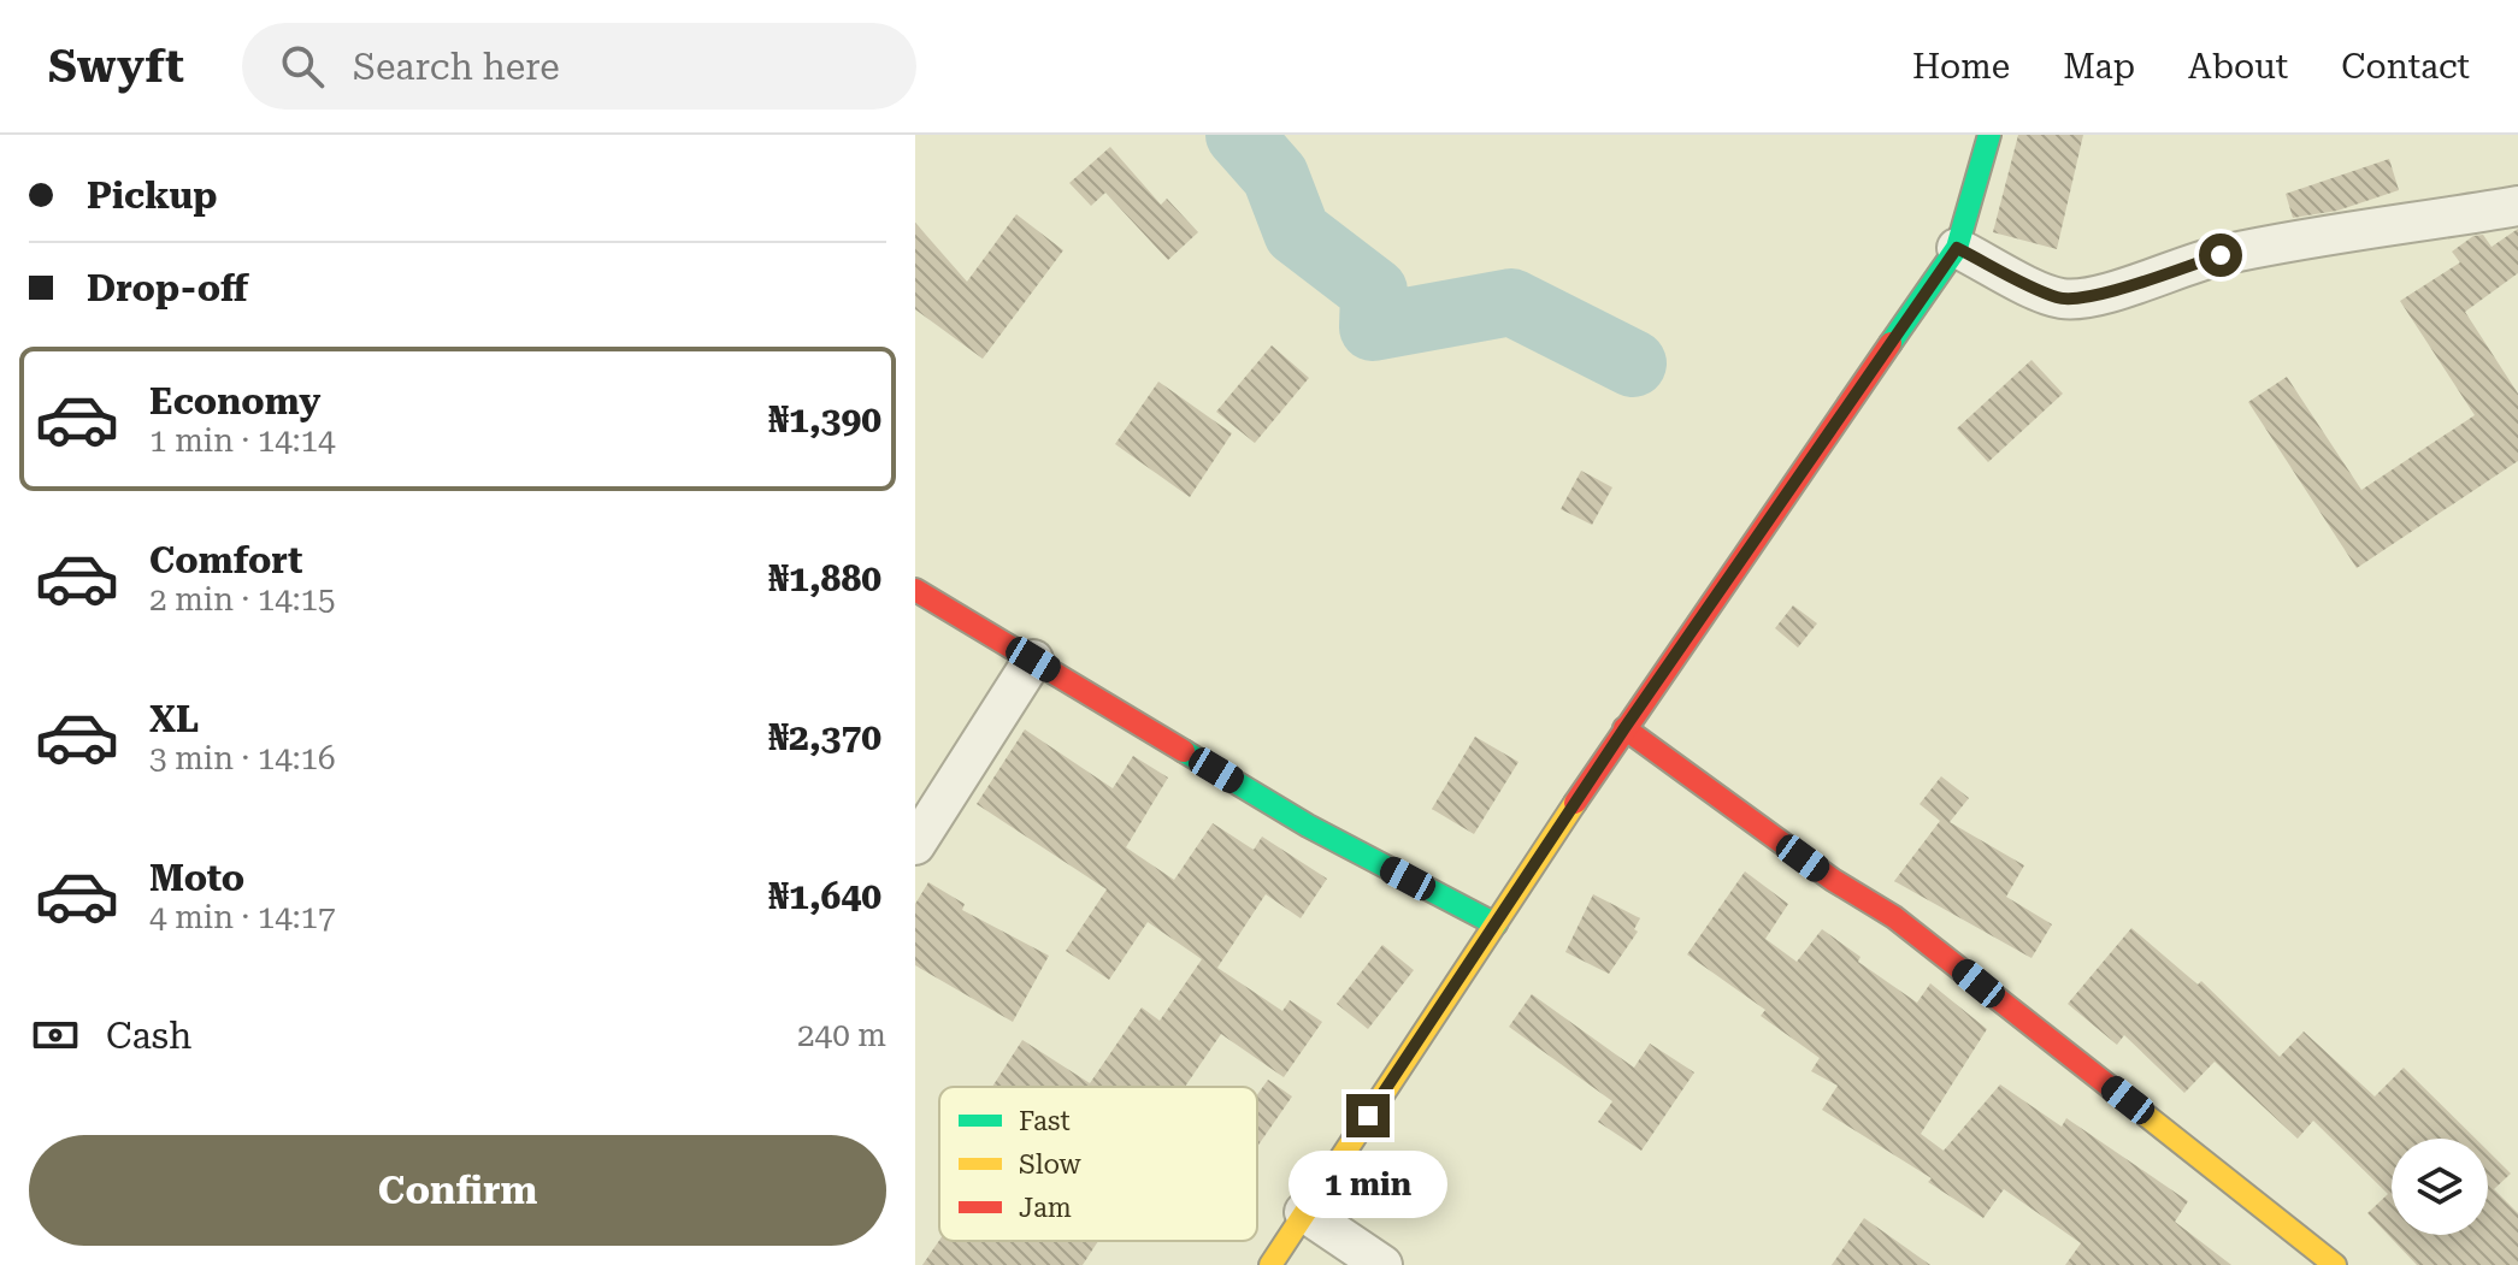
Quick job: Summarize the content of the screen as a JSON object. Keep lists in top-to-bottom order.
{
  "legend": ["Fast", "Slow", "Jam"],
  "page": {
    "header": "Swyft",
    "search": "Search here",
    "nav": [
      "Home",
      "Map",
      "About",
      "Contact"
    ],
    "banner": ["Pickup", "Drop-off"],
    "list": [
      {
        "name": "Economy",
        "note": "1 min · 14:14",
        "value": "₦1,390"
      },
      {
        "name": "Comfort",
        "note": "2 min · 14:15",
        "value": "₦1,880"
      },
      {
        "name": "XL",
        "note": "3 min · 14:16",
        "value": "₦2,370"
      },
      {
        "name": "Moto",
        "note": "4 min · 14:17",
        "value": "₦1,640"
      }
    ],
    "pay": ["Cash", "240 m"],
    "buttons": "Confirm",
    "bubble": "1 min"
  }
}
